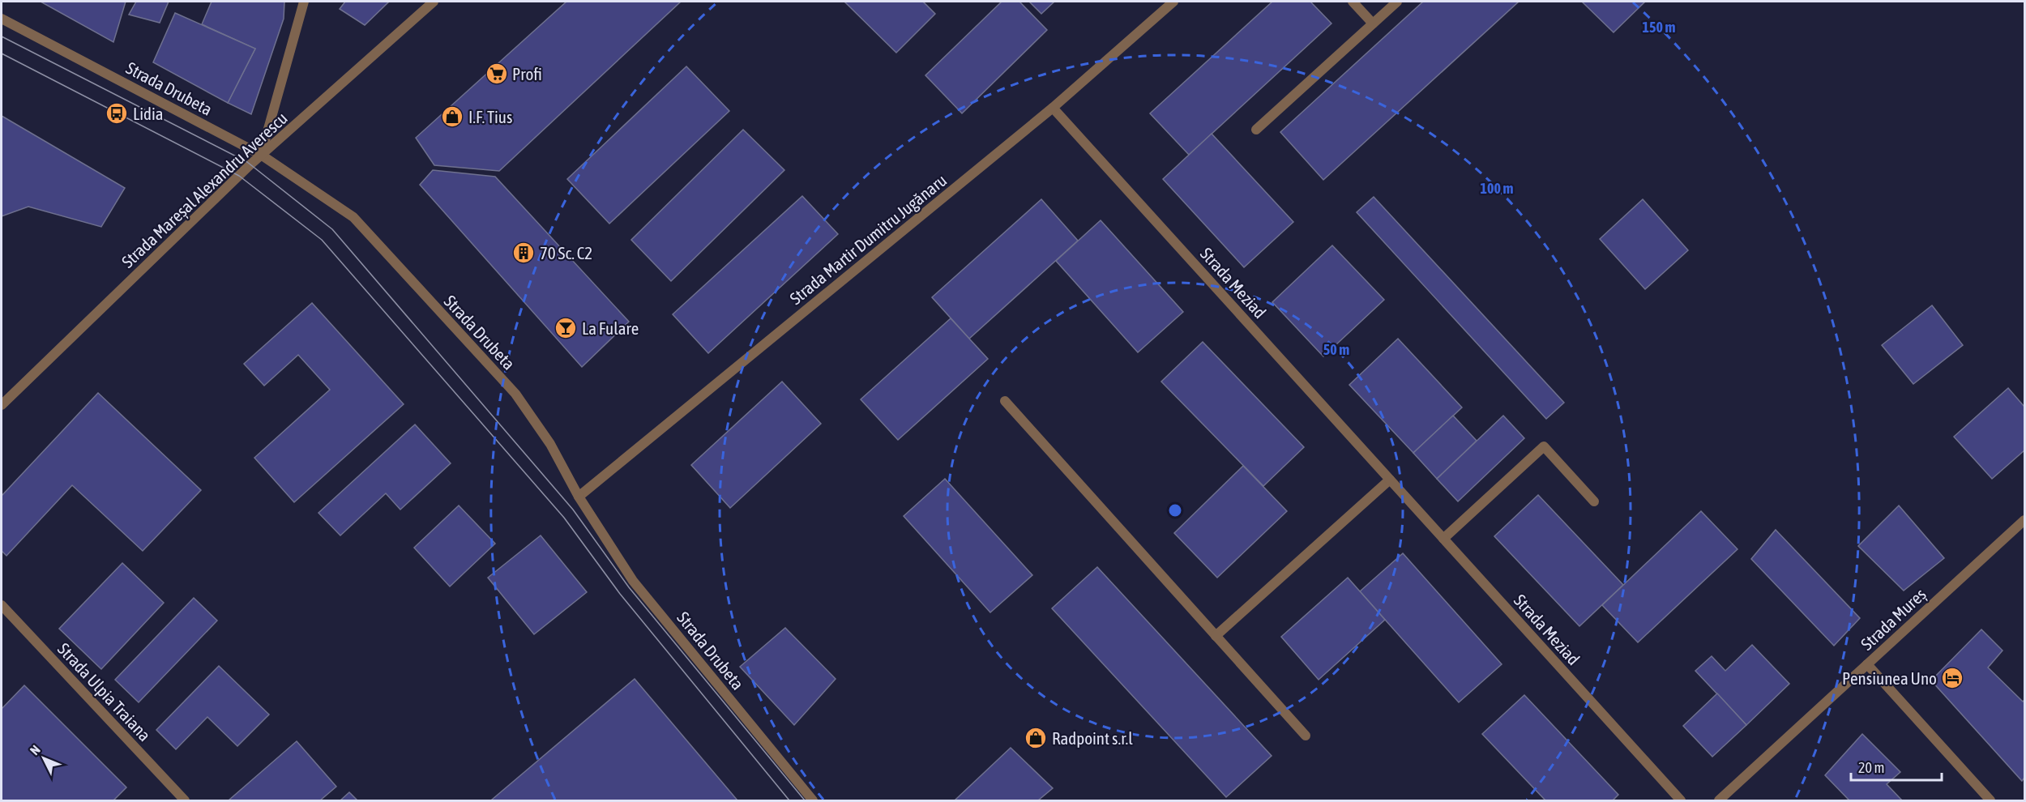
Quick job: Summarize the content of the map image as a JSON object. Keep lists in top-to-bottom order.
{
  "streets": {
    "street": [
      "Strada Drubeta",
      "Strada Mareșal Alexandru Averescu",
      "Strada Martir Dumitru Jugănaru",
      "Strada Meziad",
      "Strada Mureș",
      "Strada Ulpia Traiana"
    ]
  },
  "crossings": [
    ["Strada Drubeta", "Strada Mareșal Alexandru Averescu"],
    ["Strada Drubeta", "Strada Martir Dumitru Jugănaru"],
    ["Strada Martir Dumitru Jugănaru", "Strada Meziad"]
  ],
  "places": {
    "supermarket": ["Profi"],
    "bus stop": ["Lidia"],
    "shop": ["I.F. Tius", "Radpoint s.r.l"],
    "building": ["70 Sc. C2"],
    "bar": ["La Fulare"],
    "hotel": ["Pensiunea Uno"]
  },
  "scale_bar": "20 m",
  "north": "top left",
  "rings": ["150 m", "100 m", "50 m"]
}
